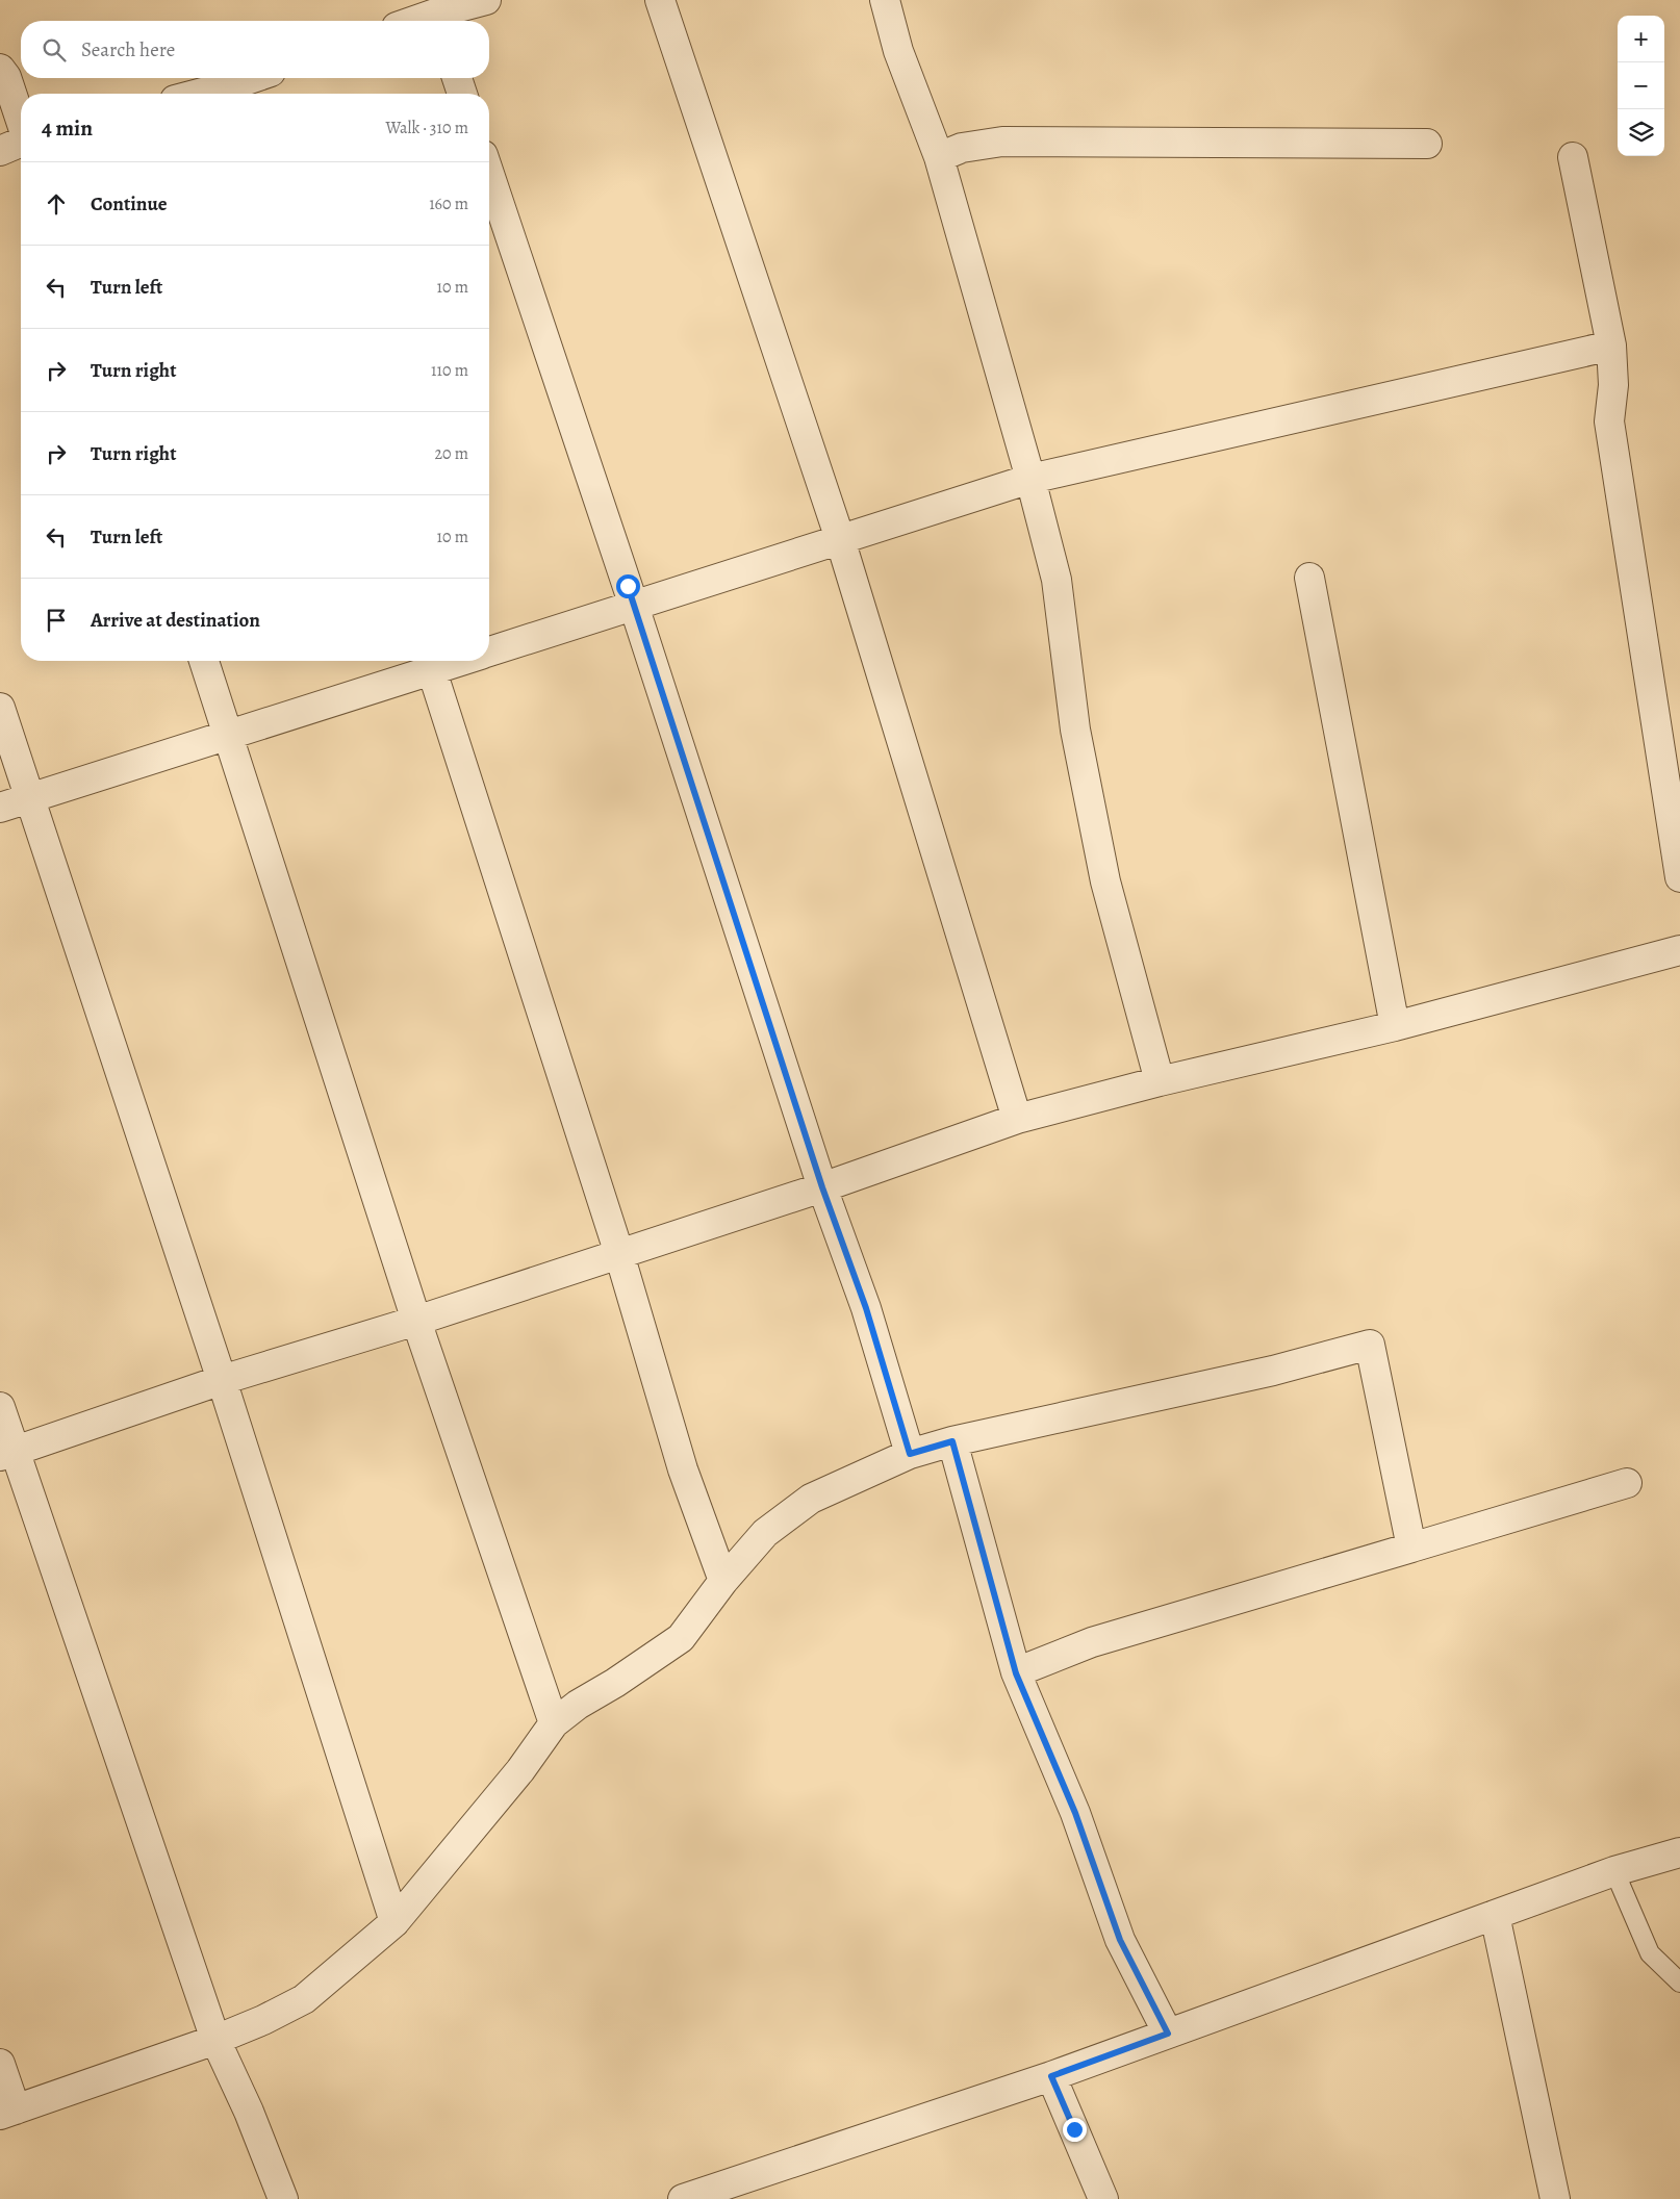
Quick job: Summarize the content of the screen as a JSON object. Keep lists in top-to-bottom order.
{
  "page": {
    "map_buttons": ["+", "−"],
    "search": "Search here",
    "heading": ["4 min", "Walk · 310 m"],
    "list": [
      ["Continue", "160 m"],
      ["Turn left", "10 m"],
      ["Turn right", "110 m"],
      ["Turn right", "20 m"],
      ["Turn left", "10 m"],
      "Arrive at destination"
    ]
  }
}
